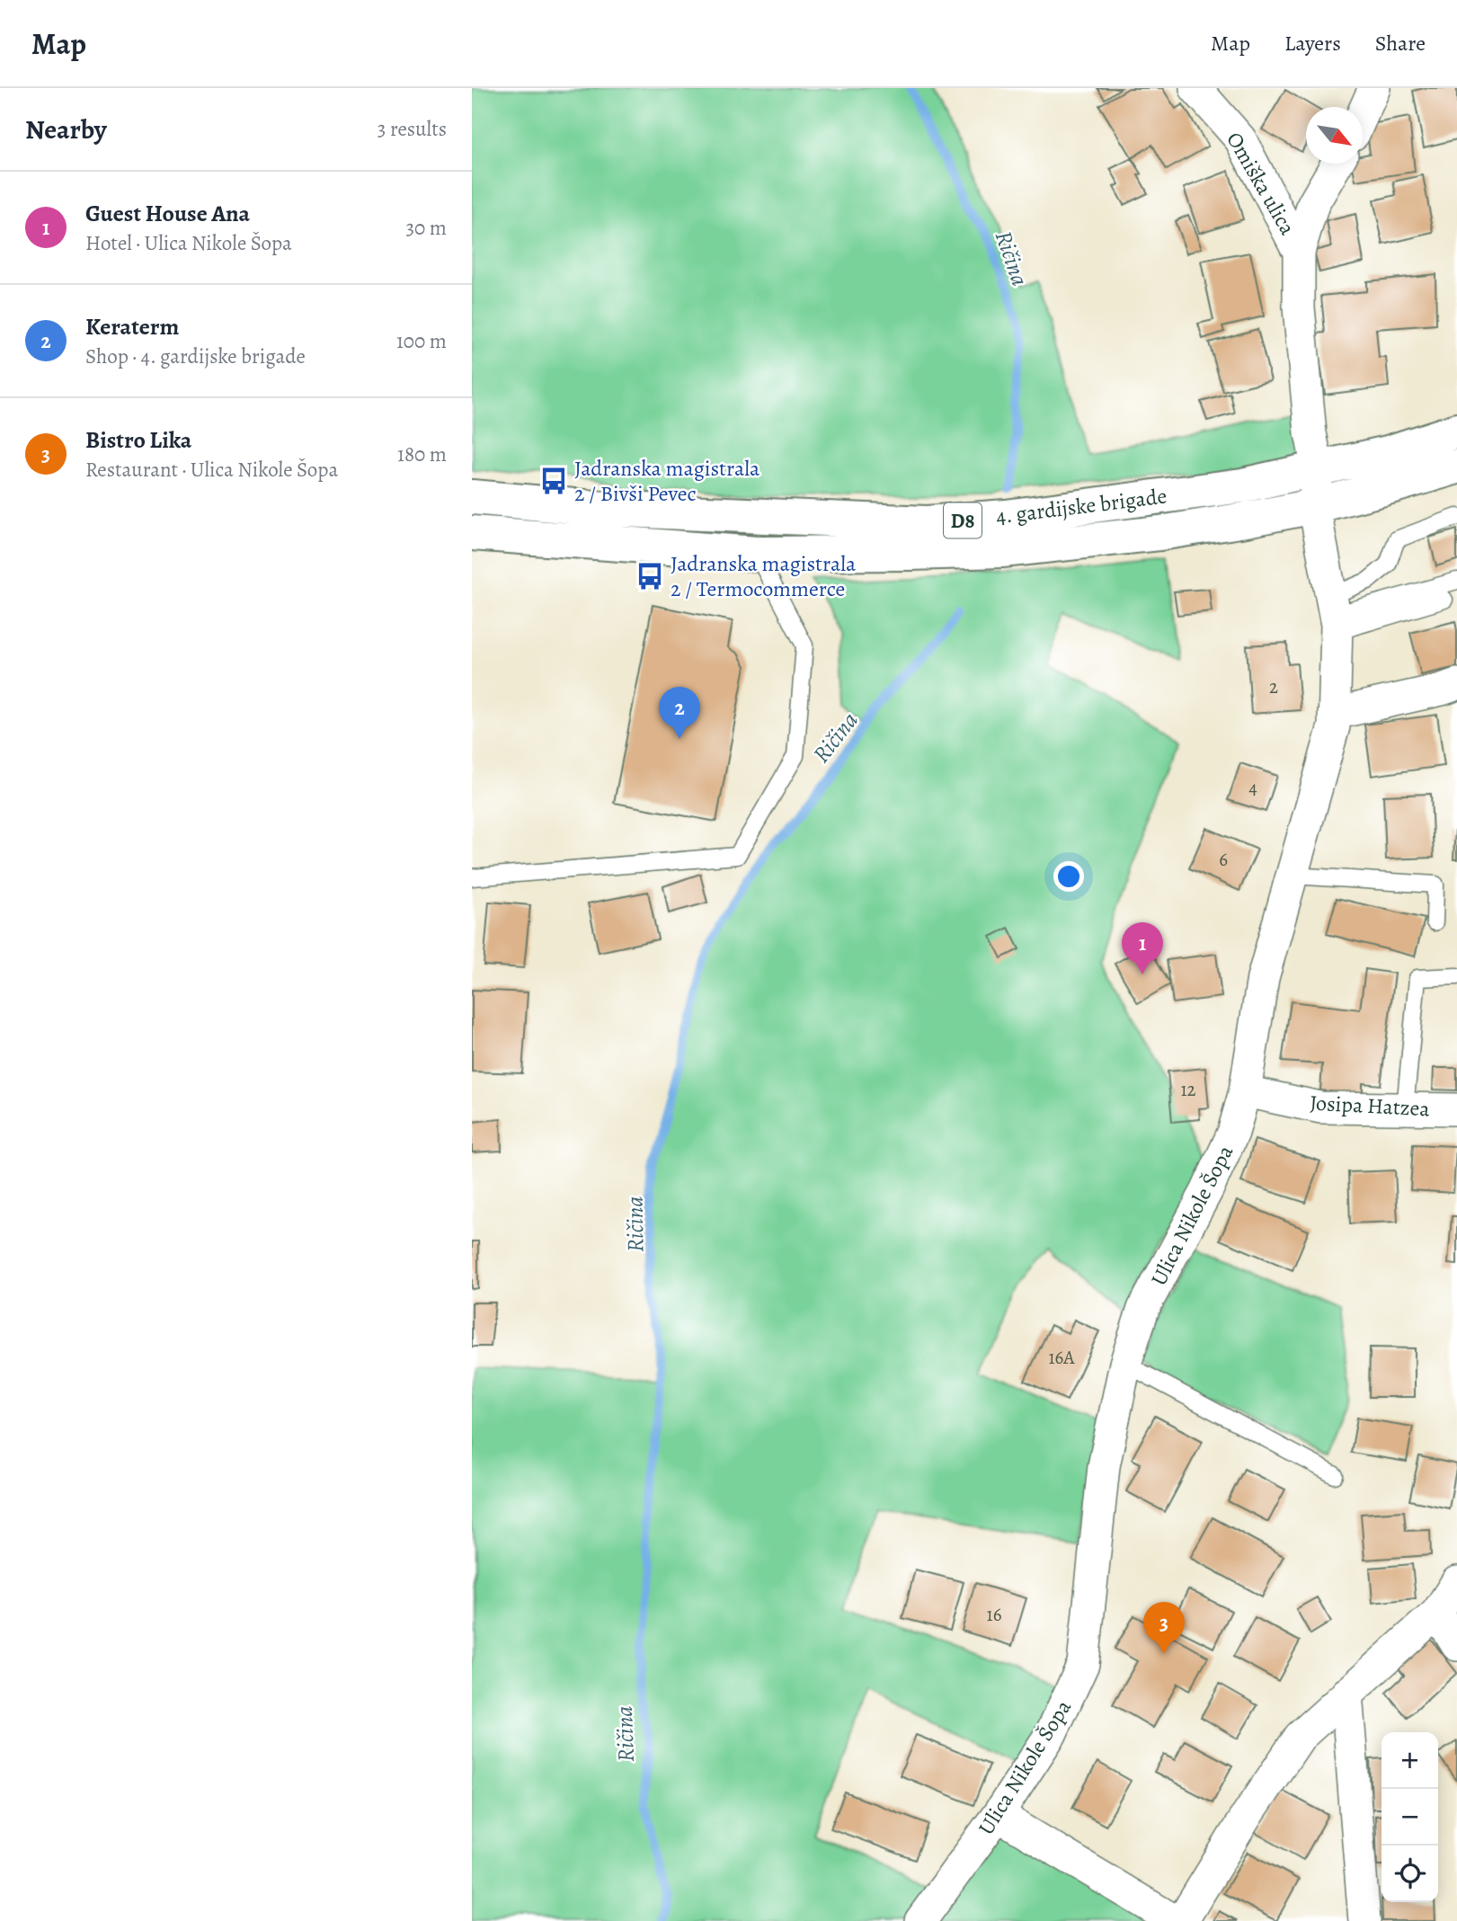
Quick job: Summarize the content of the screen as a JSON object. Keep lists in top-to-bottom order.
{
  "streets": {
    "main road": ["4. gardijske brigade", "D8"],
    "street": ["Omiška ulica", "Josipa Hatzea", "Ulica Nikole Šopa"]
  },
  "crossings": [
    ["Omiška ulica", "Ulica Nikole Šopa"],
    ["4. gardijske brigade", "Ulica Nikole Šopa"],
    ["Josipa Hatzea", "Ulica Nikole Šopa"]
  ],
  "water": ["Ričina"],
  "places": {
    "bus stop": ["Jadranska magistrala 2 / Bivši Pevec", "Jadranska magistrala 2 / Termocommerce"]
  },
  "house_numbers": [
    "2",
    "4",
    "6",
    "12",
    "16A",
    "16"
  ],
  "north": "bottom right",
  "page": {
    "header": "Map",
    "nav": ["Map", "Layers", "Share"],
    "heading": ["Nearby", "3 results"],
    "list": [
      {
        "mark": "1",
        "name": "Guest House Ana",
        "note": "Hotel · Ulica Nikole Šopa",
        "value": "30 m"
      },
      {
        "mark": "2",
        "name": "Keraterm",
        "note": "Shop · 4. gardijske brigade",
        "value": "100 m"
      },
      {
        "mark": "3",
        "name": "Bistro Lika",
        "note": "Restaurant · Ulica Nikole Šopa",
        "value": "180 m"
      }
    ],
    "pins": ["2", "1", "3"],
    "map_buttons": ["+", "−"]
  }
}
